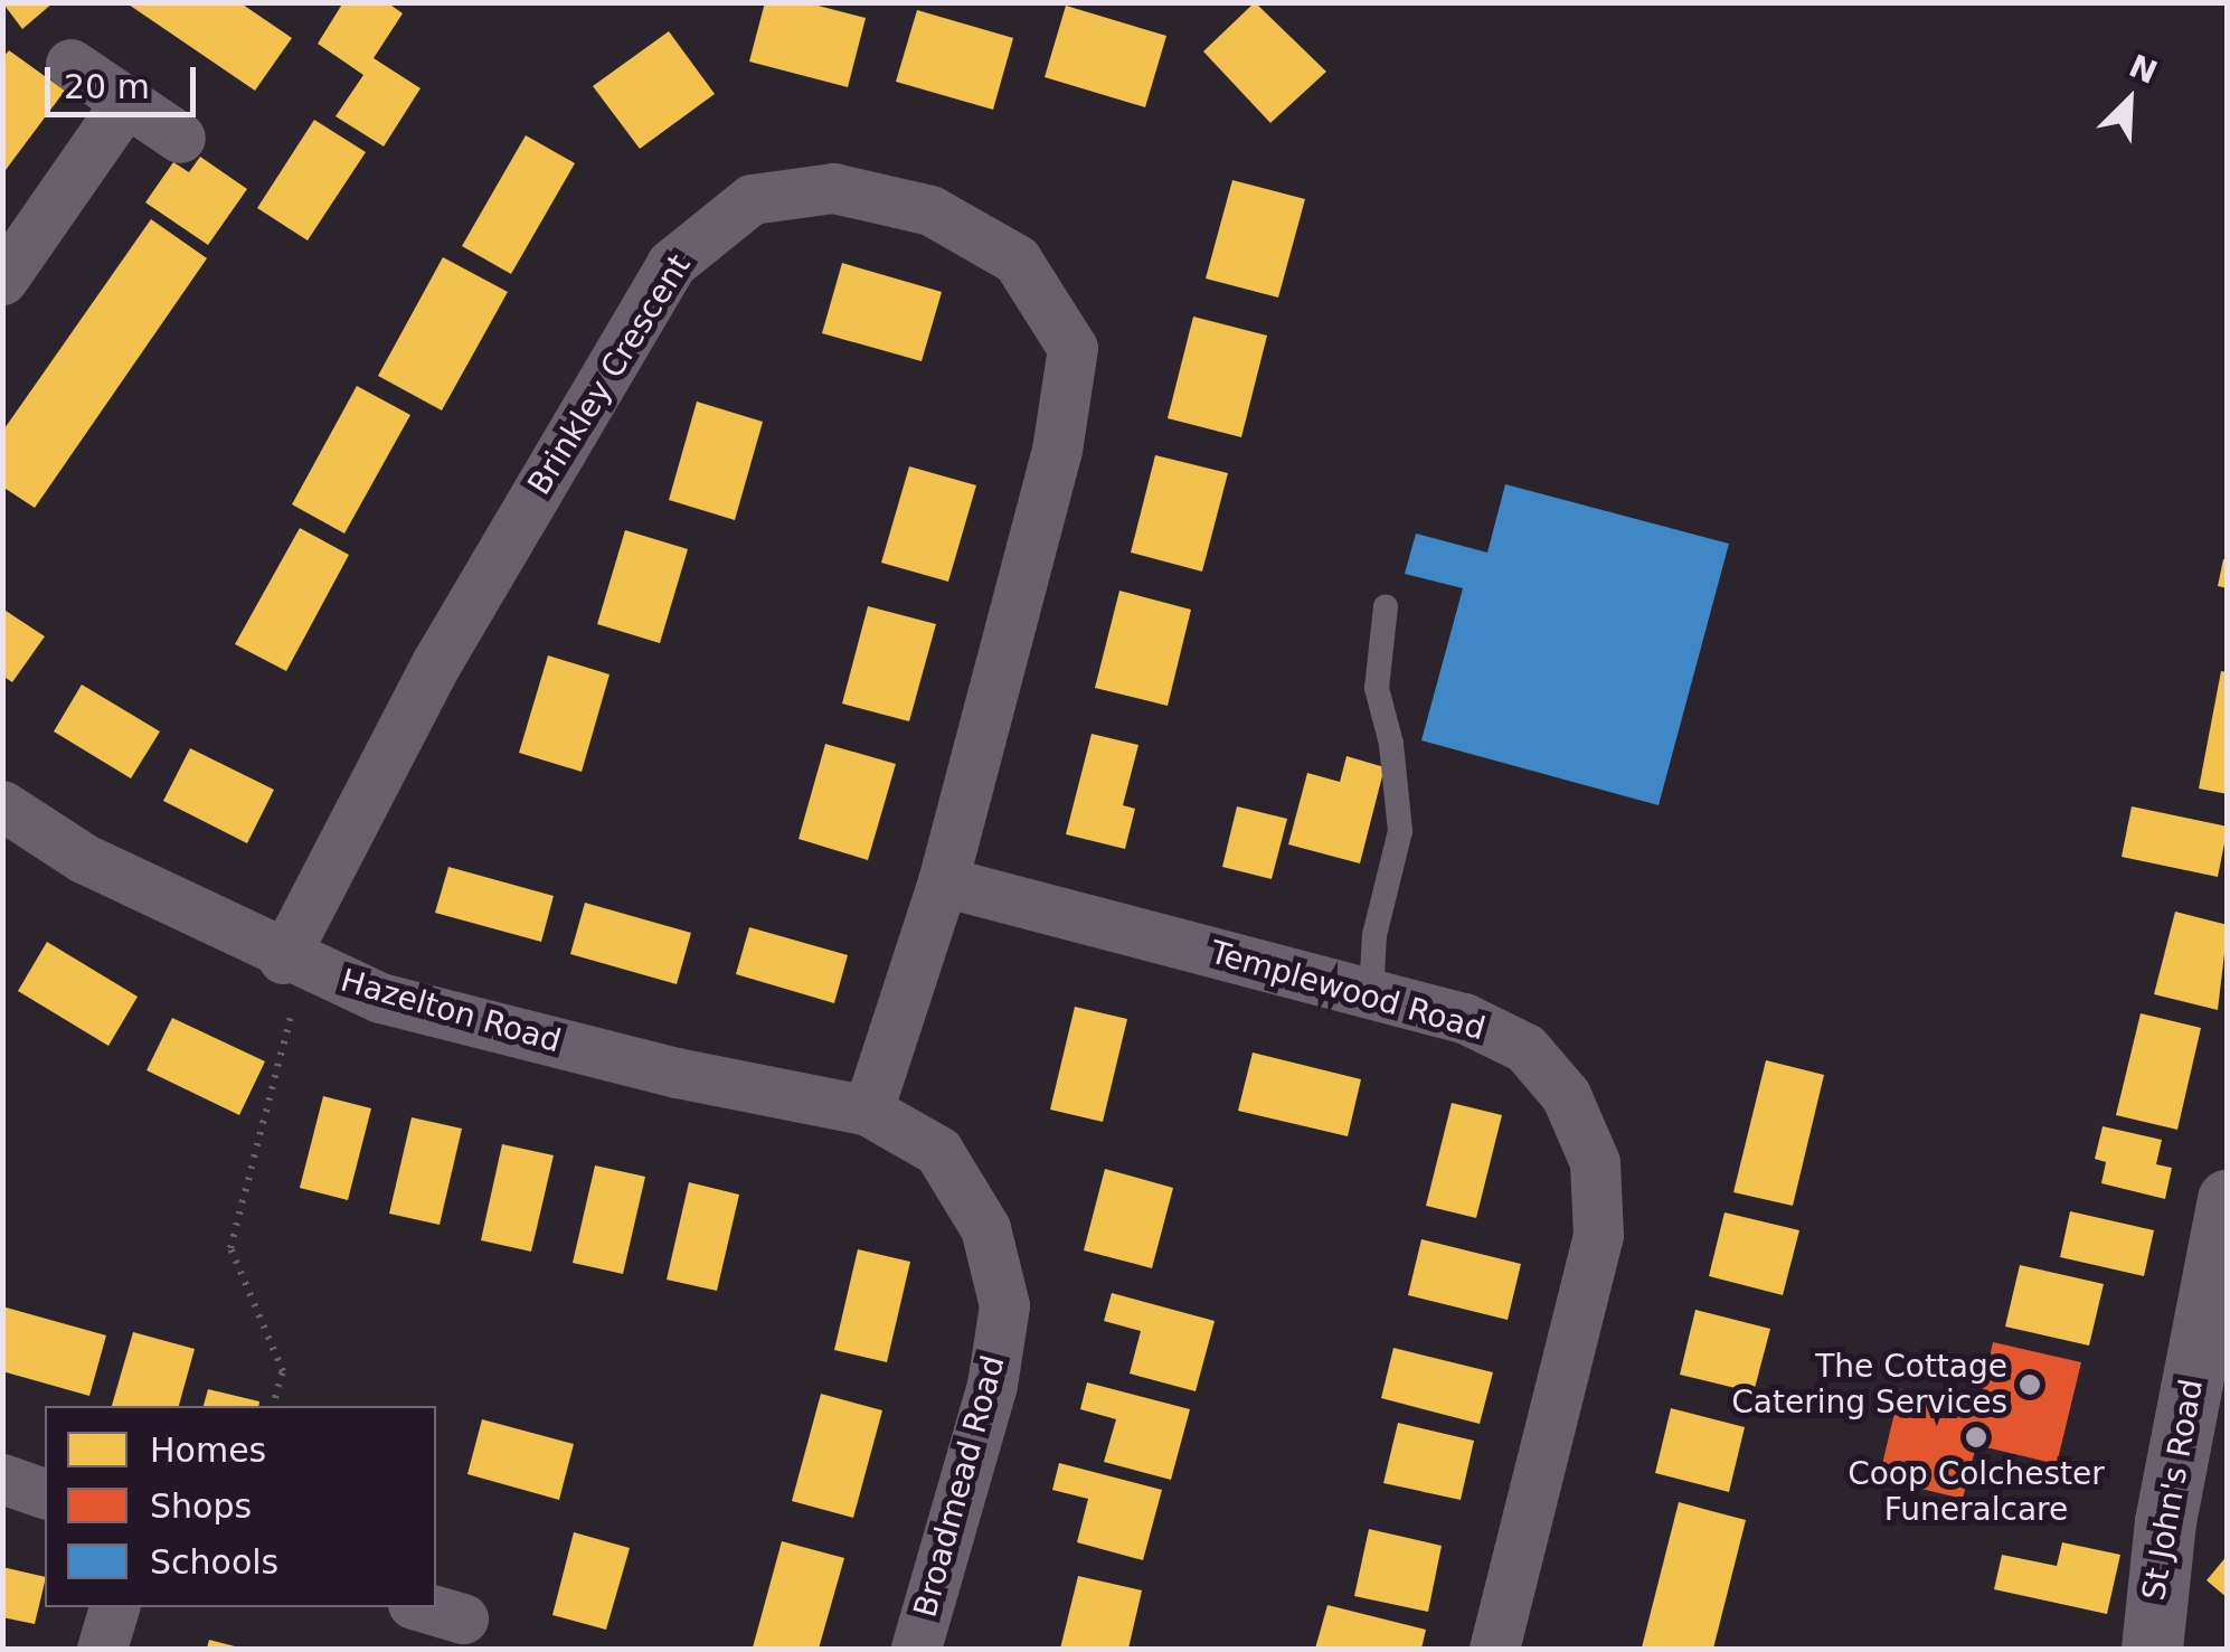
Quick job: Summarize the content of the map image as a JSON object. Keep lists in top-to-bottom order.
{
  "streets": {
    "street": [
      "Brinkley Crescent",
      "Templewood Road",
      "Hazelton Road",
      "Broadmead Road",
      "St John's Road"
    ]
  },
  "crossings": [
    ["Brinkley Crescent", "Templewood Road"],
    ["Brinkley Crescent", "Hazelton Road"],
    ["Brinkley Crescent", "Broadmead Road"],
    ["Hazelton Road", "Broadmead Road"]
  ],
  "places": ["The Cottage Catering Services", "Coop Colchester Funeralcare"],
  "legend": ["Homes", "Shops", "Schools"],
  "scale_bar": "20 m",
  "north": "top right"
}
